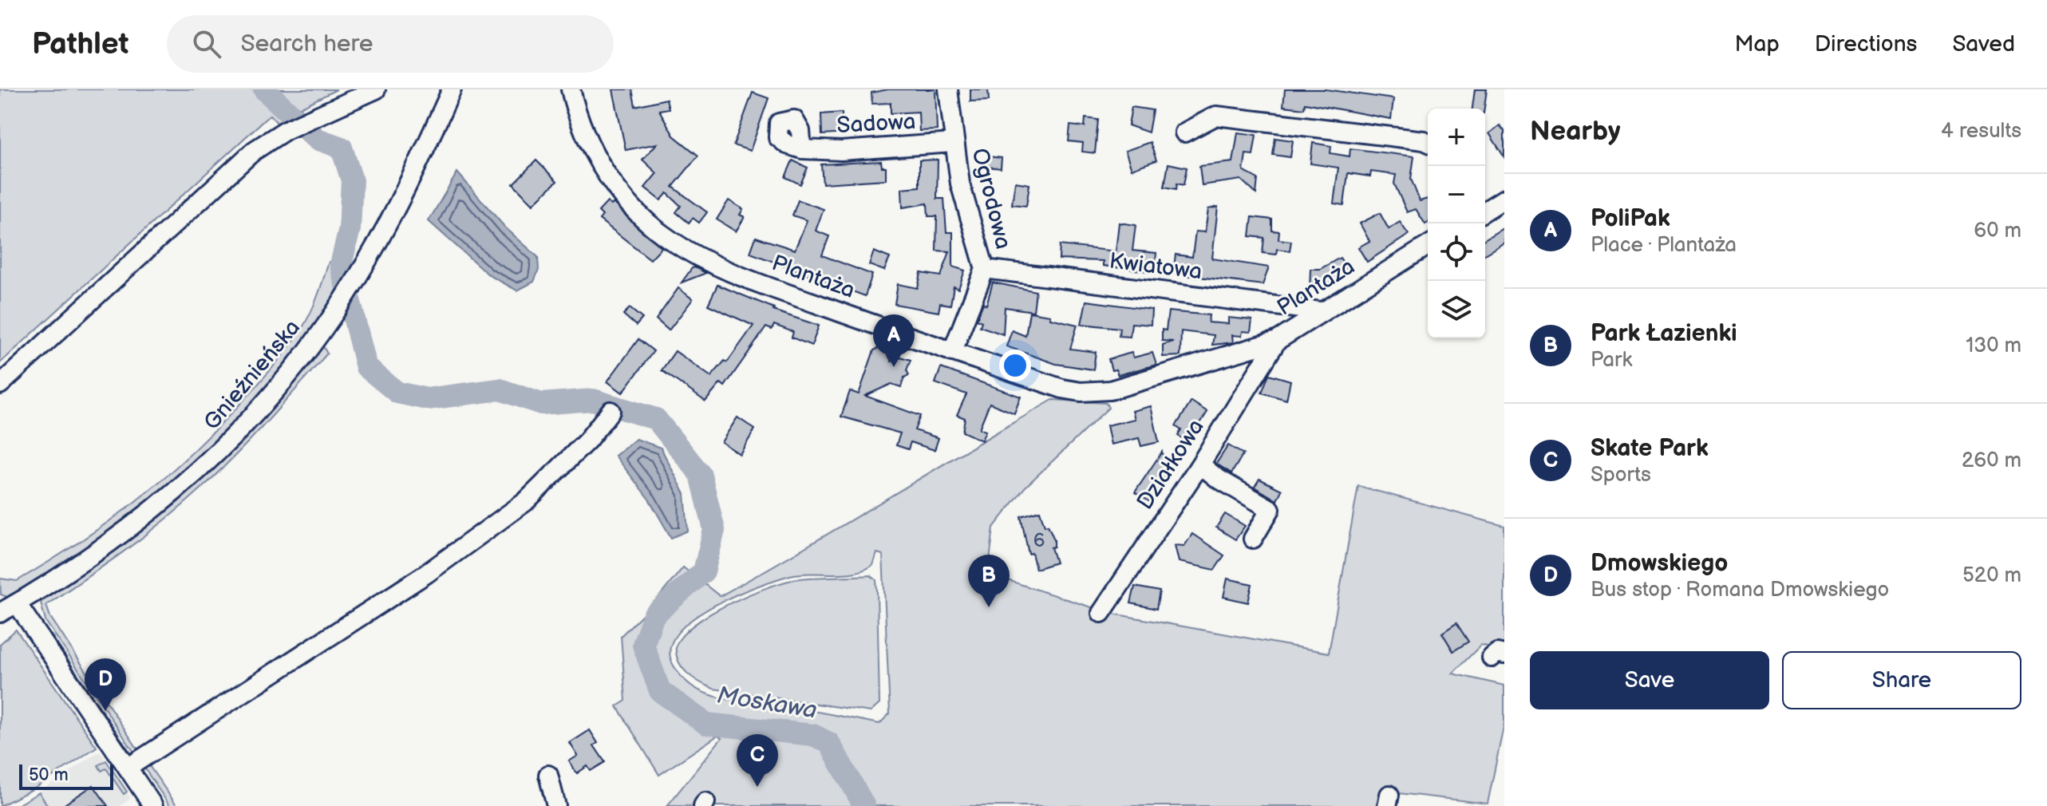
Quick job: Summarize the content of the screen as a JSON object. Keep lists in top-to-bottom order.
{
  "streets": {
    "street": [
      "Sadowa",
      "Ogrodowa",
      "Kwiatowa",
      "Plantaża",
      "Gnieźnieńska",
      "Działkowa"
    ]
  },
  "crossings": [
    ["Sadowa", "Ogrodowa"],
    ["Ogrodowa", "Kwiatowa"],
    ["Ogrodowa", "Plantaża"],
    ["Kwiatowa", "Plantaża"],
    ["Plantaża", "Działkowa"]
  ],
  "water": ["Moskawa"],
  "house_numbers": ["6"],
  "scale_bar": "50 m",
  "page": {
    "header": "Pathlet",
    "search": "Search here",
    "nav": ["Map", "Directions", "Saved"],
    "heading": ["Nearby", "4 results"],
    "map_buttons": ["+", "−"],
    "list": [
      {
        "mark": "A",
        "name": "PoliPak",
        "note": "Place · Plantaża",
        "value": "60 m"
      },
      {
        "mark": "B",
        "name": "Park Łazienki",
        "note": "Park",
        "value": "130 m"
      },
      {
        "mark": "C",
        "name": "Skate Park",
        "note": "Sports",
        "value": "260 m"
      },
      {
        "mark": "D",
        "name": "Dmowskiego",
        "note": "Bus stop · Romana Dmowskiego",
        "value": "520 m"
      }
    ],
    "pins": [
      "A",
      "B",
      "D",
      "C"
    ],
    "buttons": ["Save", "Share"],
    "scale": "50 m"
  }
}
